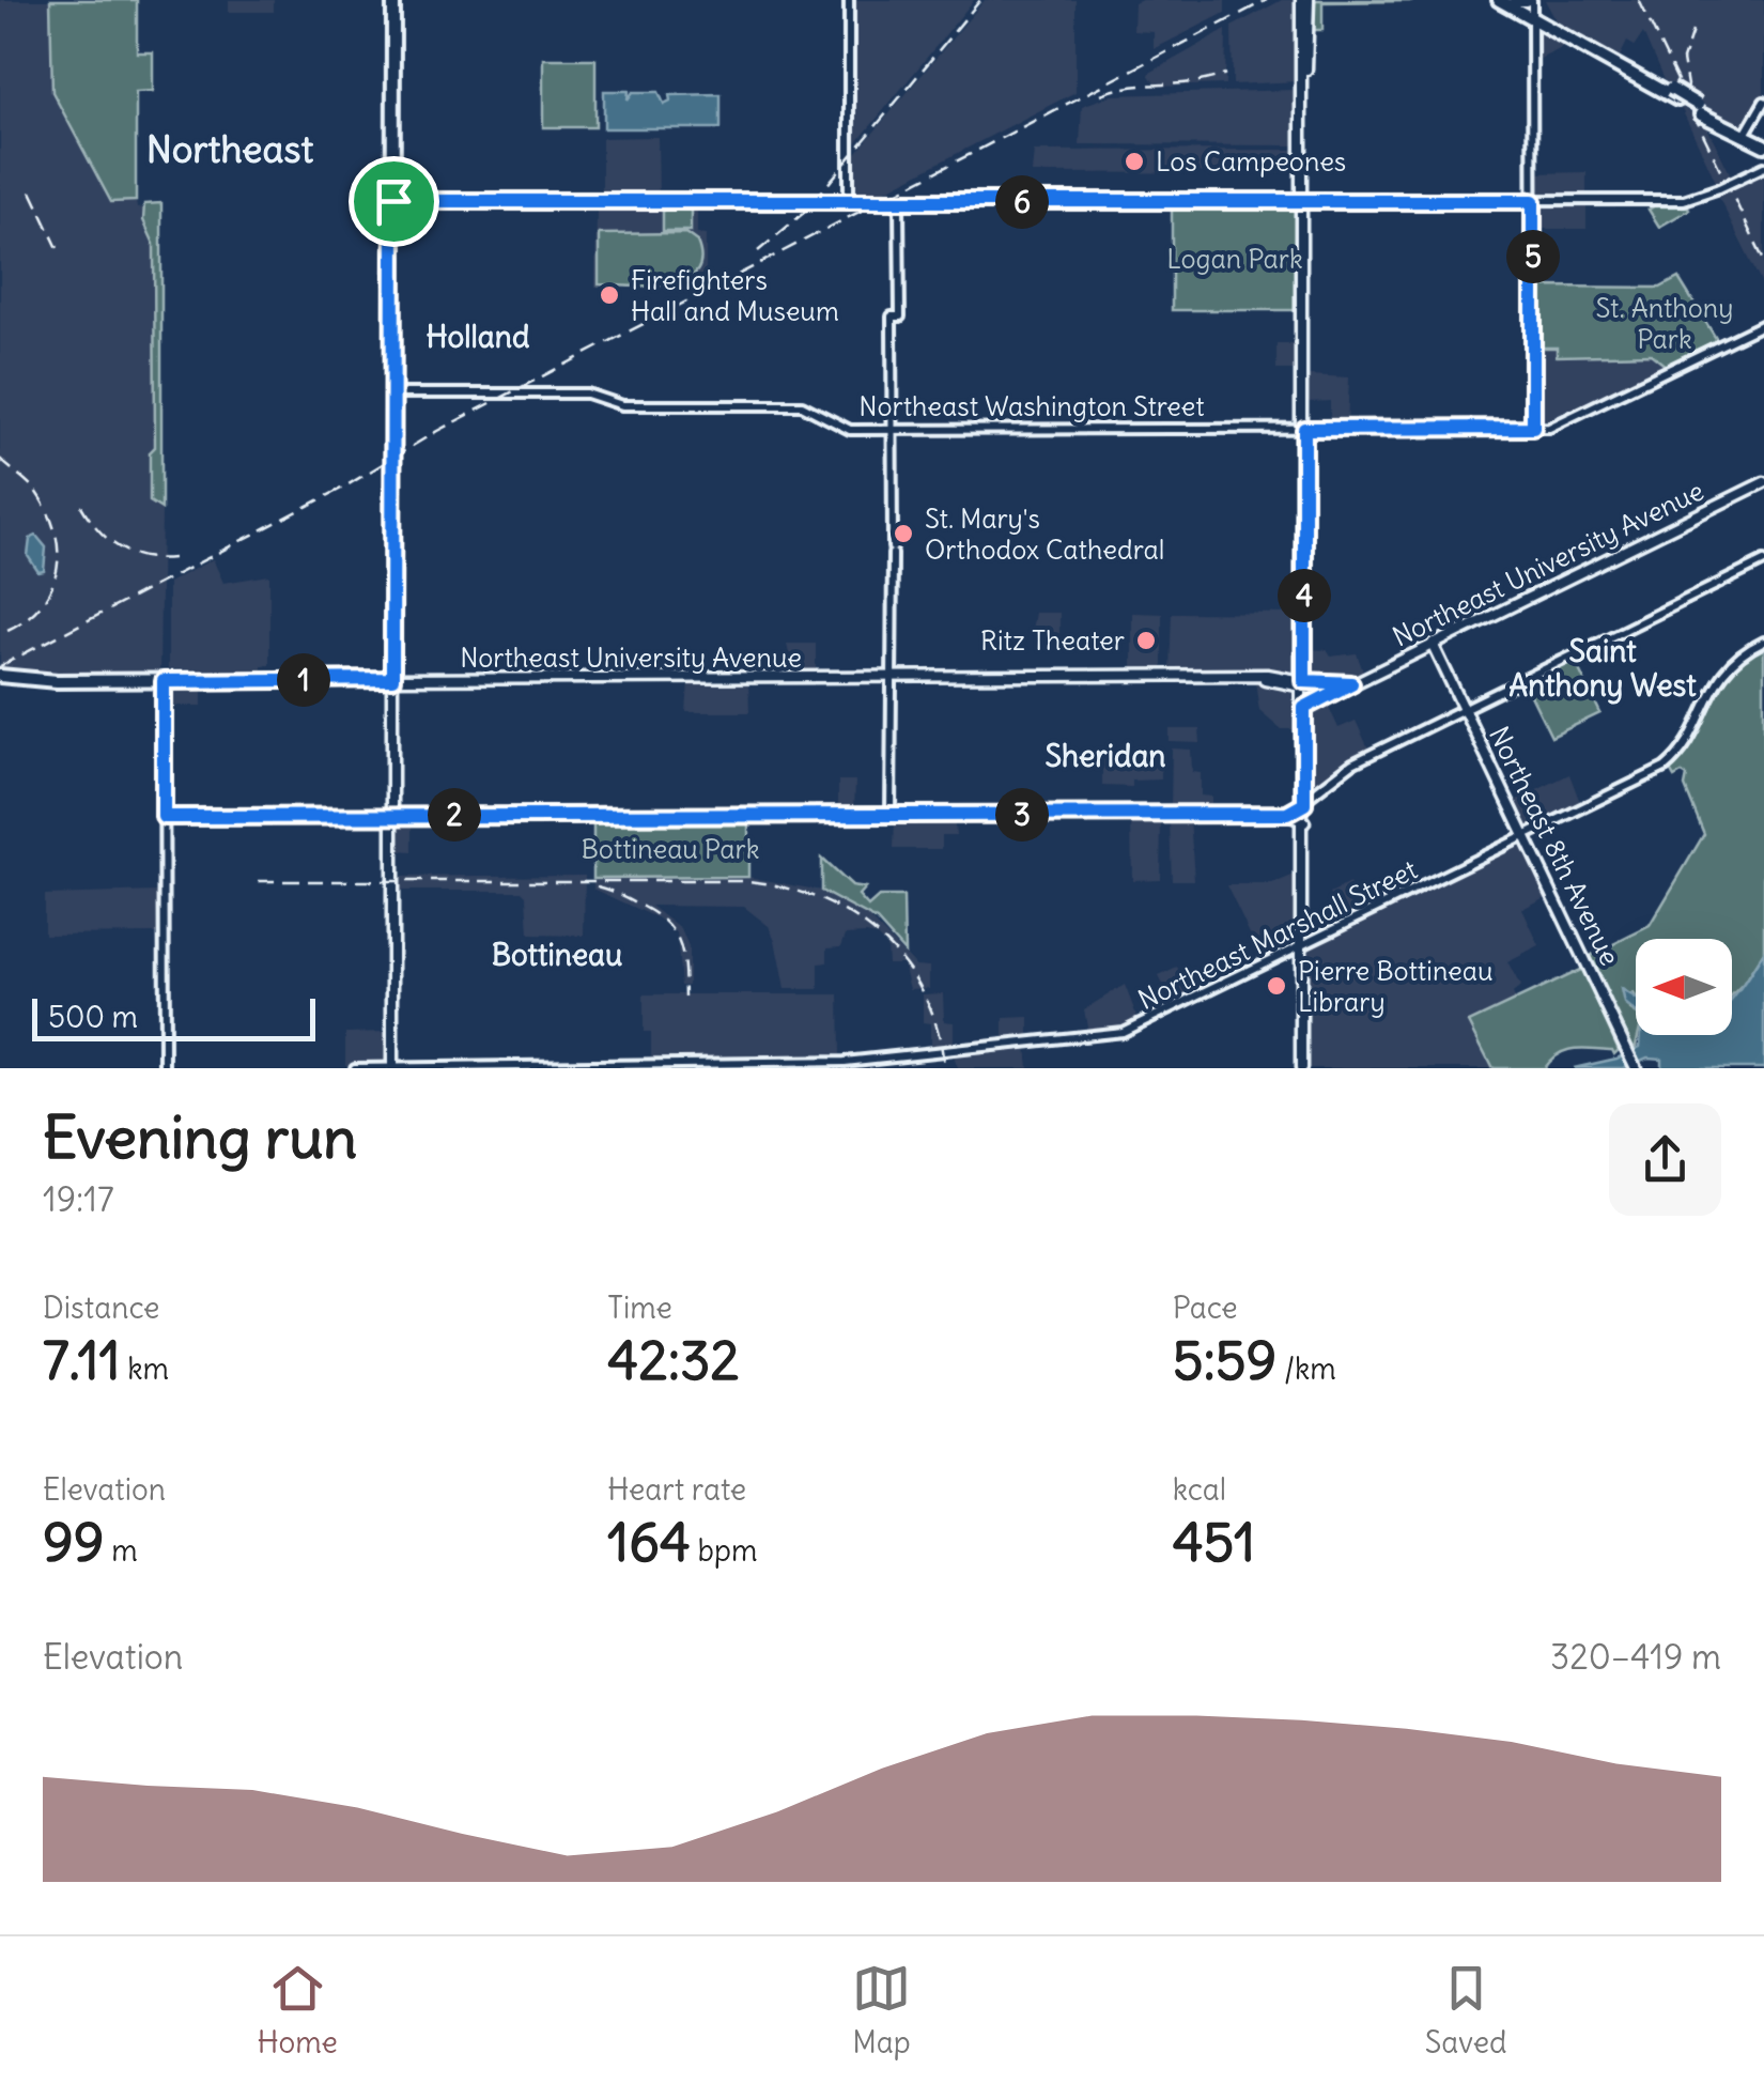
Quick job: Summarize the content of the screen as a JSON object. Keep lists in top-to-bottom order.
{
  "streets": {
    "main road": ["Northeast University Avenue", "Northeast 8th Avenue"],
    "street": ["Northeast Washington Street", "Northeast Marshall Street"]
  },
  "crossings": [
    ["Northeast University Avenue", "Northeast 8th Avenue"],
    ["Northeast 8th Avenue", "Northeast Marshall Street"]
  ],
  "districts": [
    "Northeast",
    "Holland",
    "Saint Anthony West",
    "Sheridan",
    "Bottineau"
  ],
  "parks": ["Logan Park", "St. Anthony Park", "Bottineau Park"],
  "places": [
    "Los Campeones",
    "Firefighters Hall and Museum",
    "St. Mary's Orthodox Cathedral",
    "Ritz Theater",
    "Pierre Bottineau Library"
  ],
  "scale_bar": "500 m",
  "north": "left",
  "page": {
    "pins": [
      "6",
      "5",
      "4",
      "1",
      "2",
      "3"
    ],
    "scale": "500 m",
    "heading": ["Evening run", "19:17"],
    "stats": [
      ["Distance", "7.11 km"],
      ["Time", "42:32"],
      ["Pace", "5:59 /km"],
      ["Elevation", "99 m"],
      ["Heart rate", "164 bpm"],
      ["kcal", "451"]
    ],
    "chart": ["Elevation", "320–419 m"],
    "tabs": ["Home", "Map", "Saved"]
  }
}
